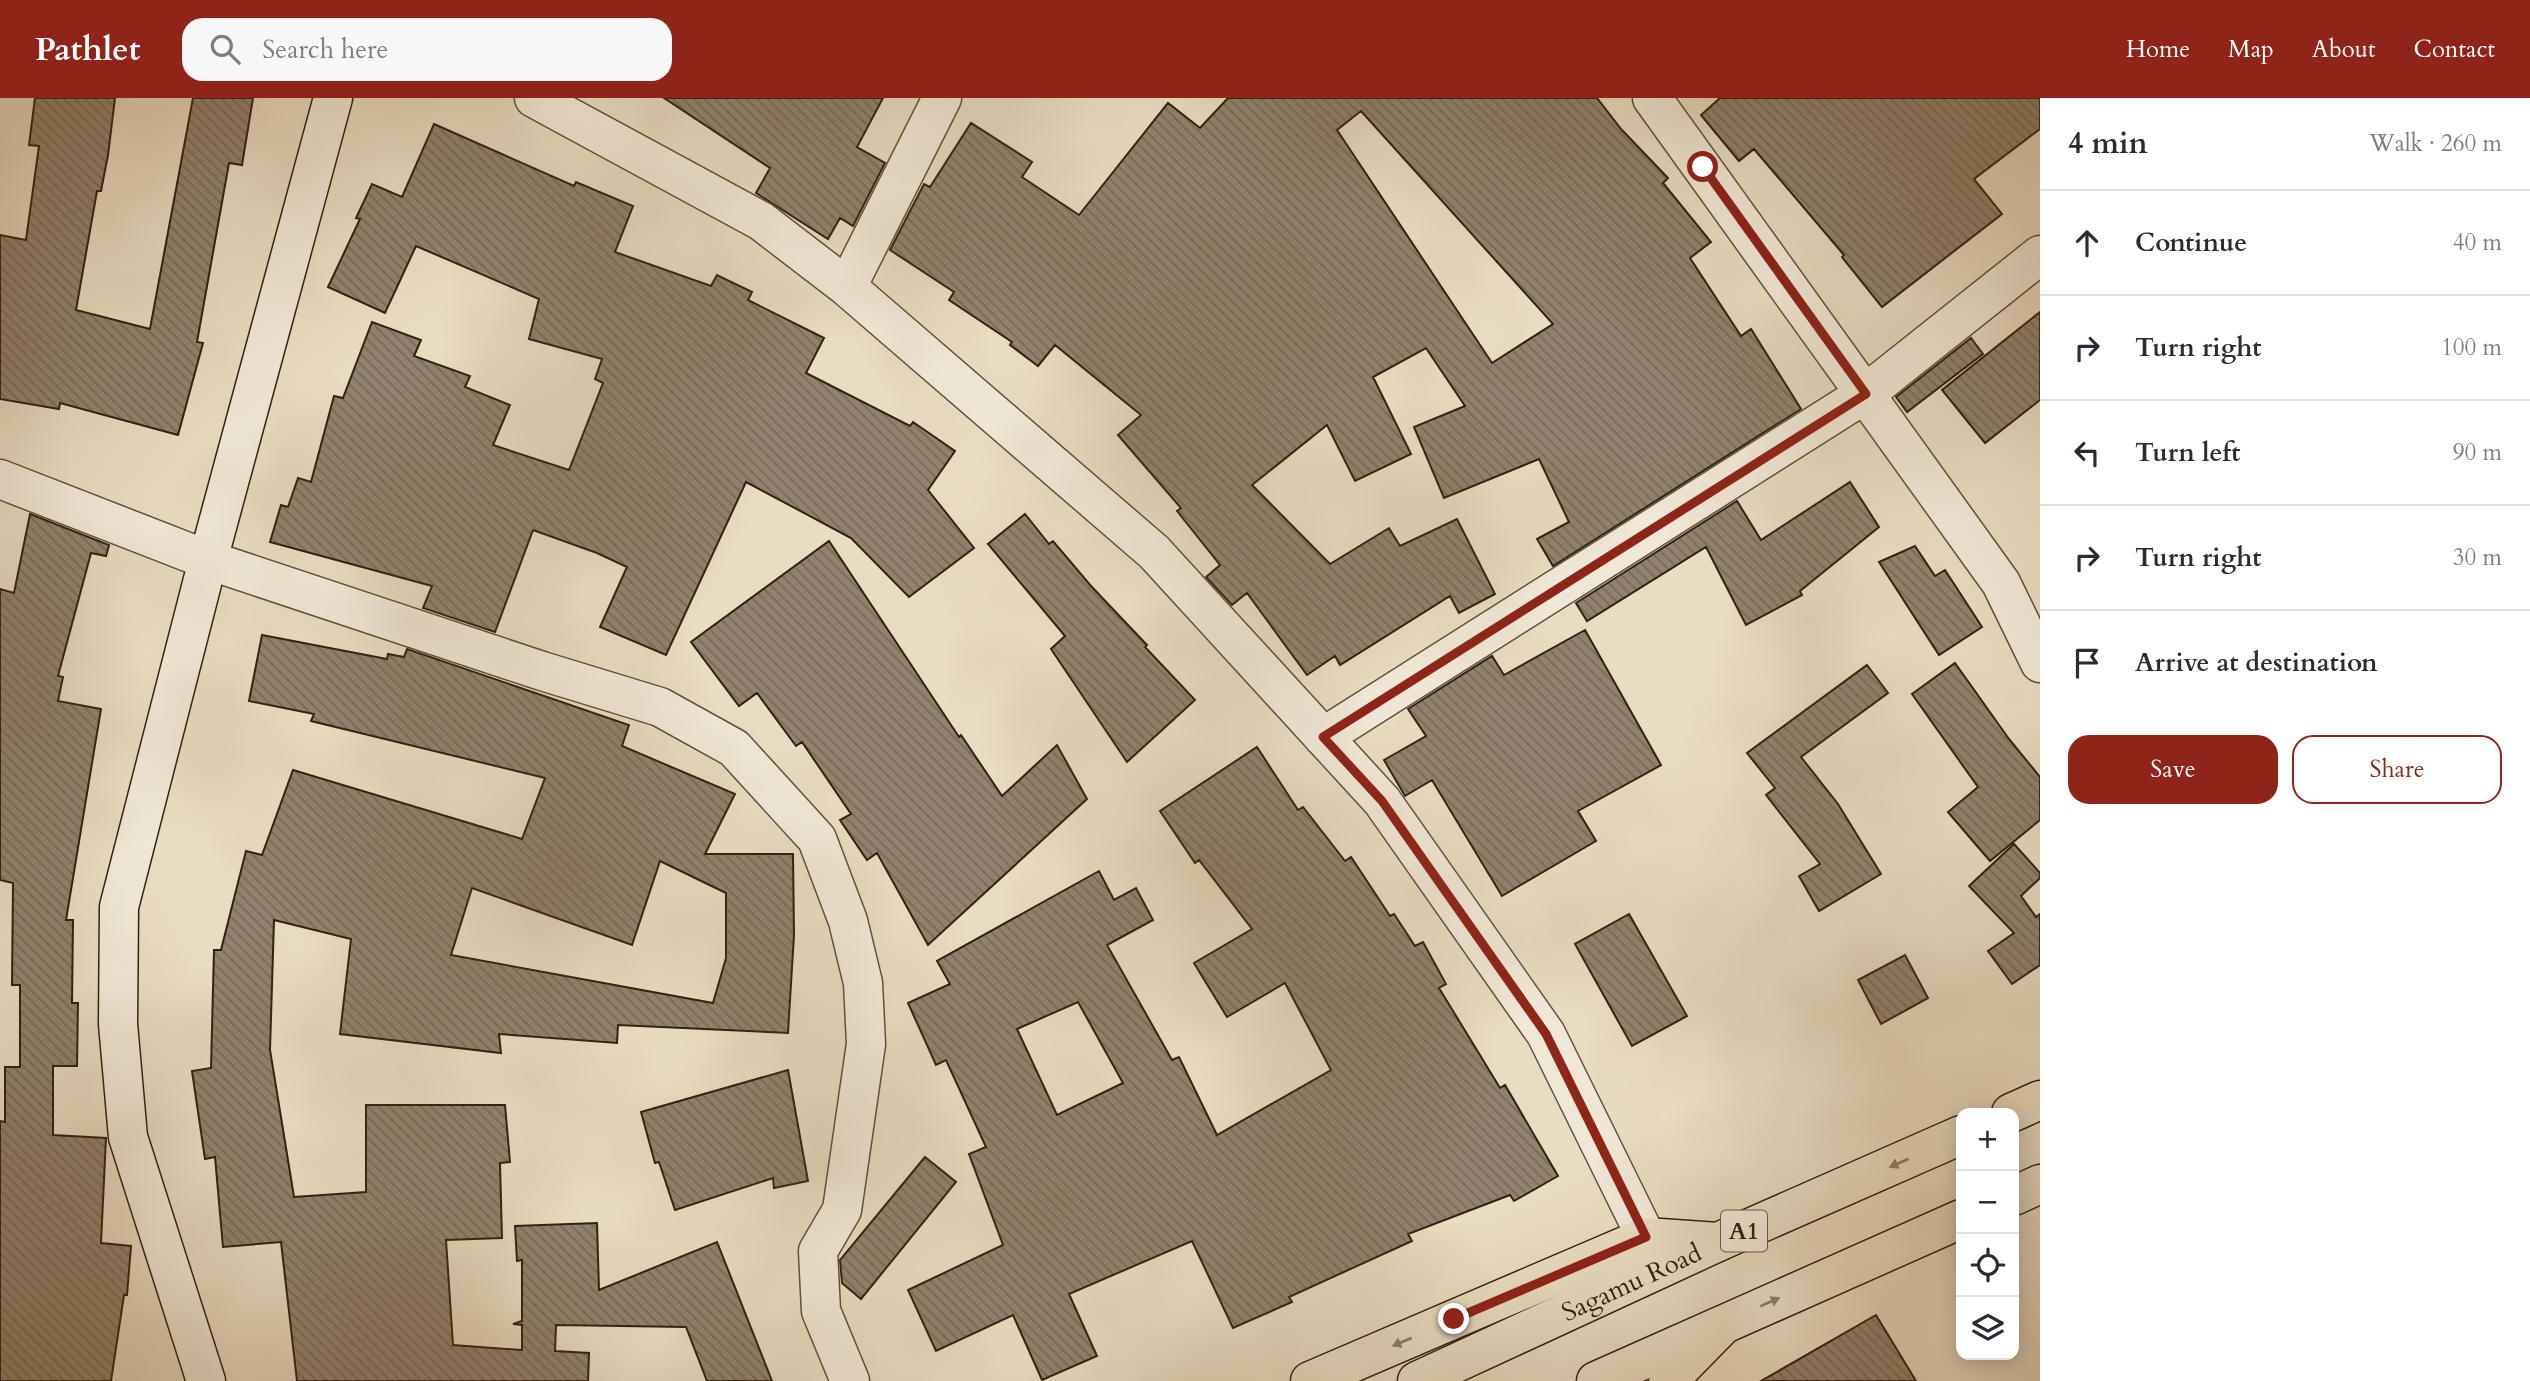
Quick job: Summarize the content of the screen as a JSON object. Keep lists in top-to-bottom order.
{
  "streets": {
    "main road": ["A1", "Sagamu Road"]
  },
  "page": {
    "header": "Pathlet",
    "search": "Search here",
    "nav": [
      "Home",
      "Map",
      "About",
      "Contact"
    ],
    "heading": ["4 min", "Walk · 260 m"],
    "list": [
      ["Continue", "40 m"],
      ["Turn right", "100 m"],
      ["Turn left", "90 m"],
      ["Turn right", "30 m"],
      "Arrive at destination"
    ],
    "buttons": ["Save", "Share"],
    "map_buttons": ["+", "−"]
  }
}
